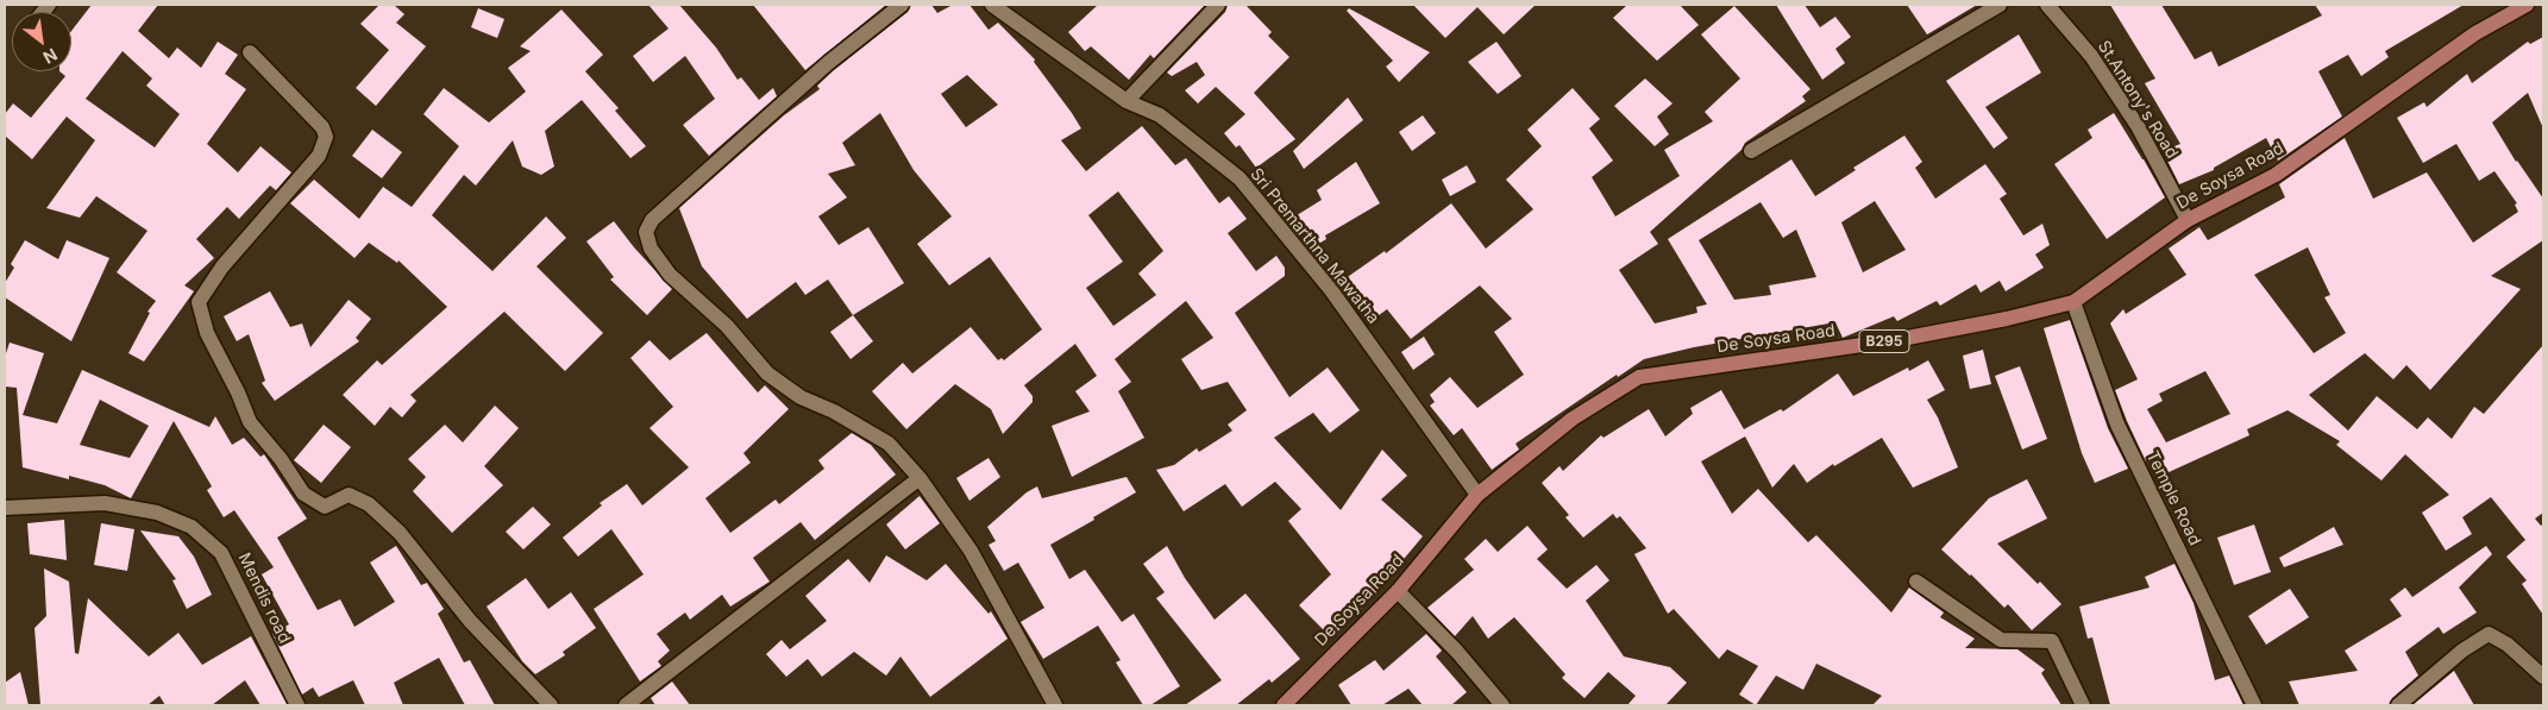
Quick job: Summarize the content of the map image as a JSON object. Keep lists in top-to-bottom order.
{
  "streets": {
    "main road": ["De Soysa Road", "B295"],
    "street": [
      "St.Antony's Road",
      "Sri Premarthna Mawatha",
      "Temple Road",
      "Mendis road"
    ]
  },
  "crossings": [
    ["St.Antony's Road", "De Soysa Road"],
    ["De Soysa Road", "Sri Premarthna Mawatha"],
    ["De Soysa Road", "Temple Road"]
  ],
  "north": "bottom right"
}
